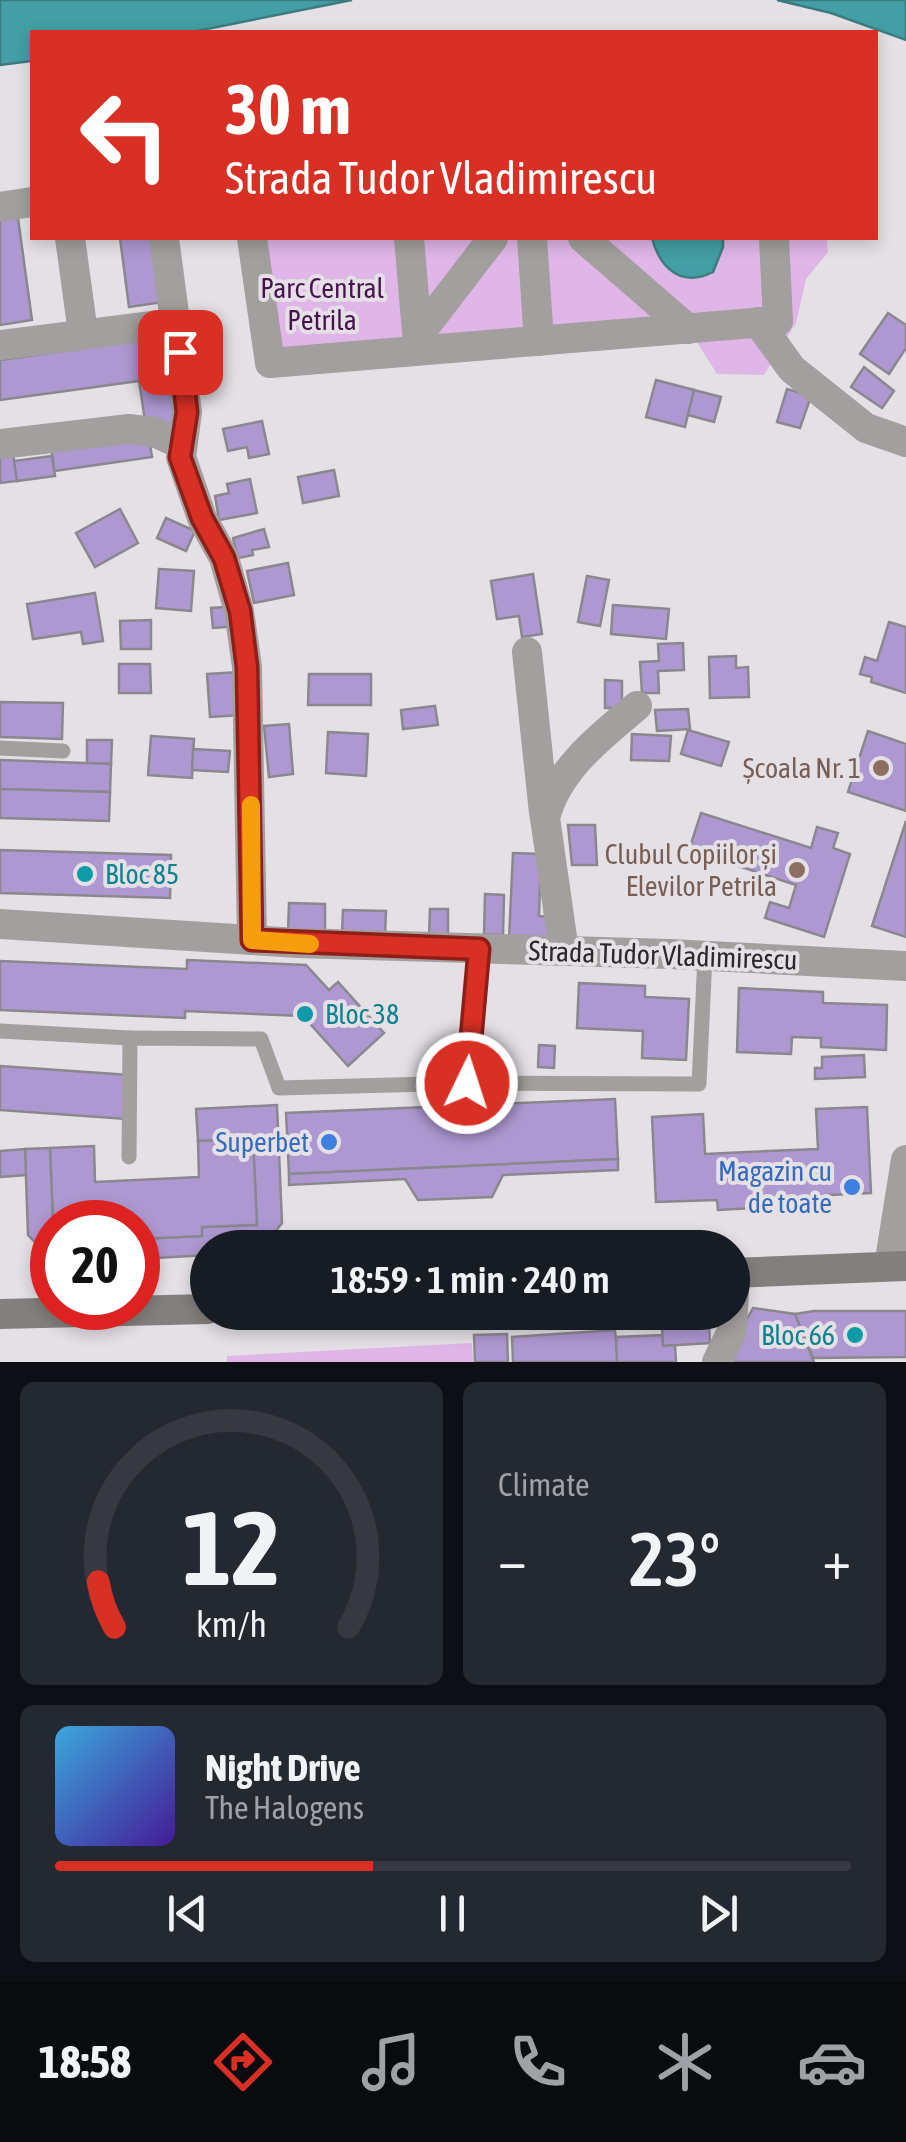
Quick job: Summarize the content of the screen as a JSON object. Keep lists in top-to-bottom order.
{
  "streets": {
    "street": ["Strada Tudor Vladimirescu"]
  },
  "parks": ["Parc Central Petrila"],
  "places": [
    "Școala Nr. 1",
    "Clubul Copiilor și Elevilor Petrila",
    "Bloc 85",
    "Bloc 38",
    "Superbet",
    "Magazin cu de toate",
    "Bloc 66"
  ],
  "page": {
    "turn": ["30 m", "Strada Tudor Vladimirescu"],
    "limit": "20",
    "trip": "18:59 · 1 min · 240 m",
    "tile": "Climate",
    "heat": ["−", "23°", "+"],
    "song": ["Night Drive", "The Halogens"],
    "tabs": "18:58",
    "gauge": ["12", "km/h"]
  }
}
